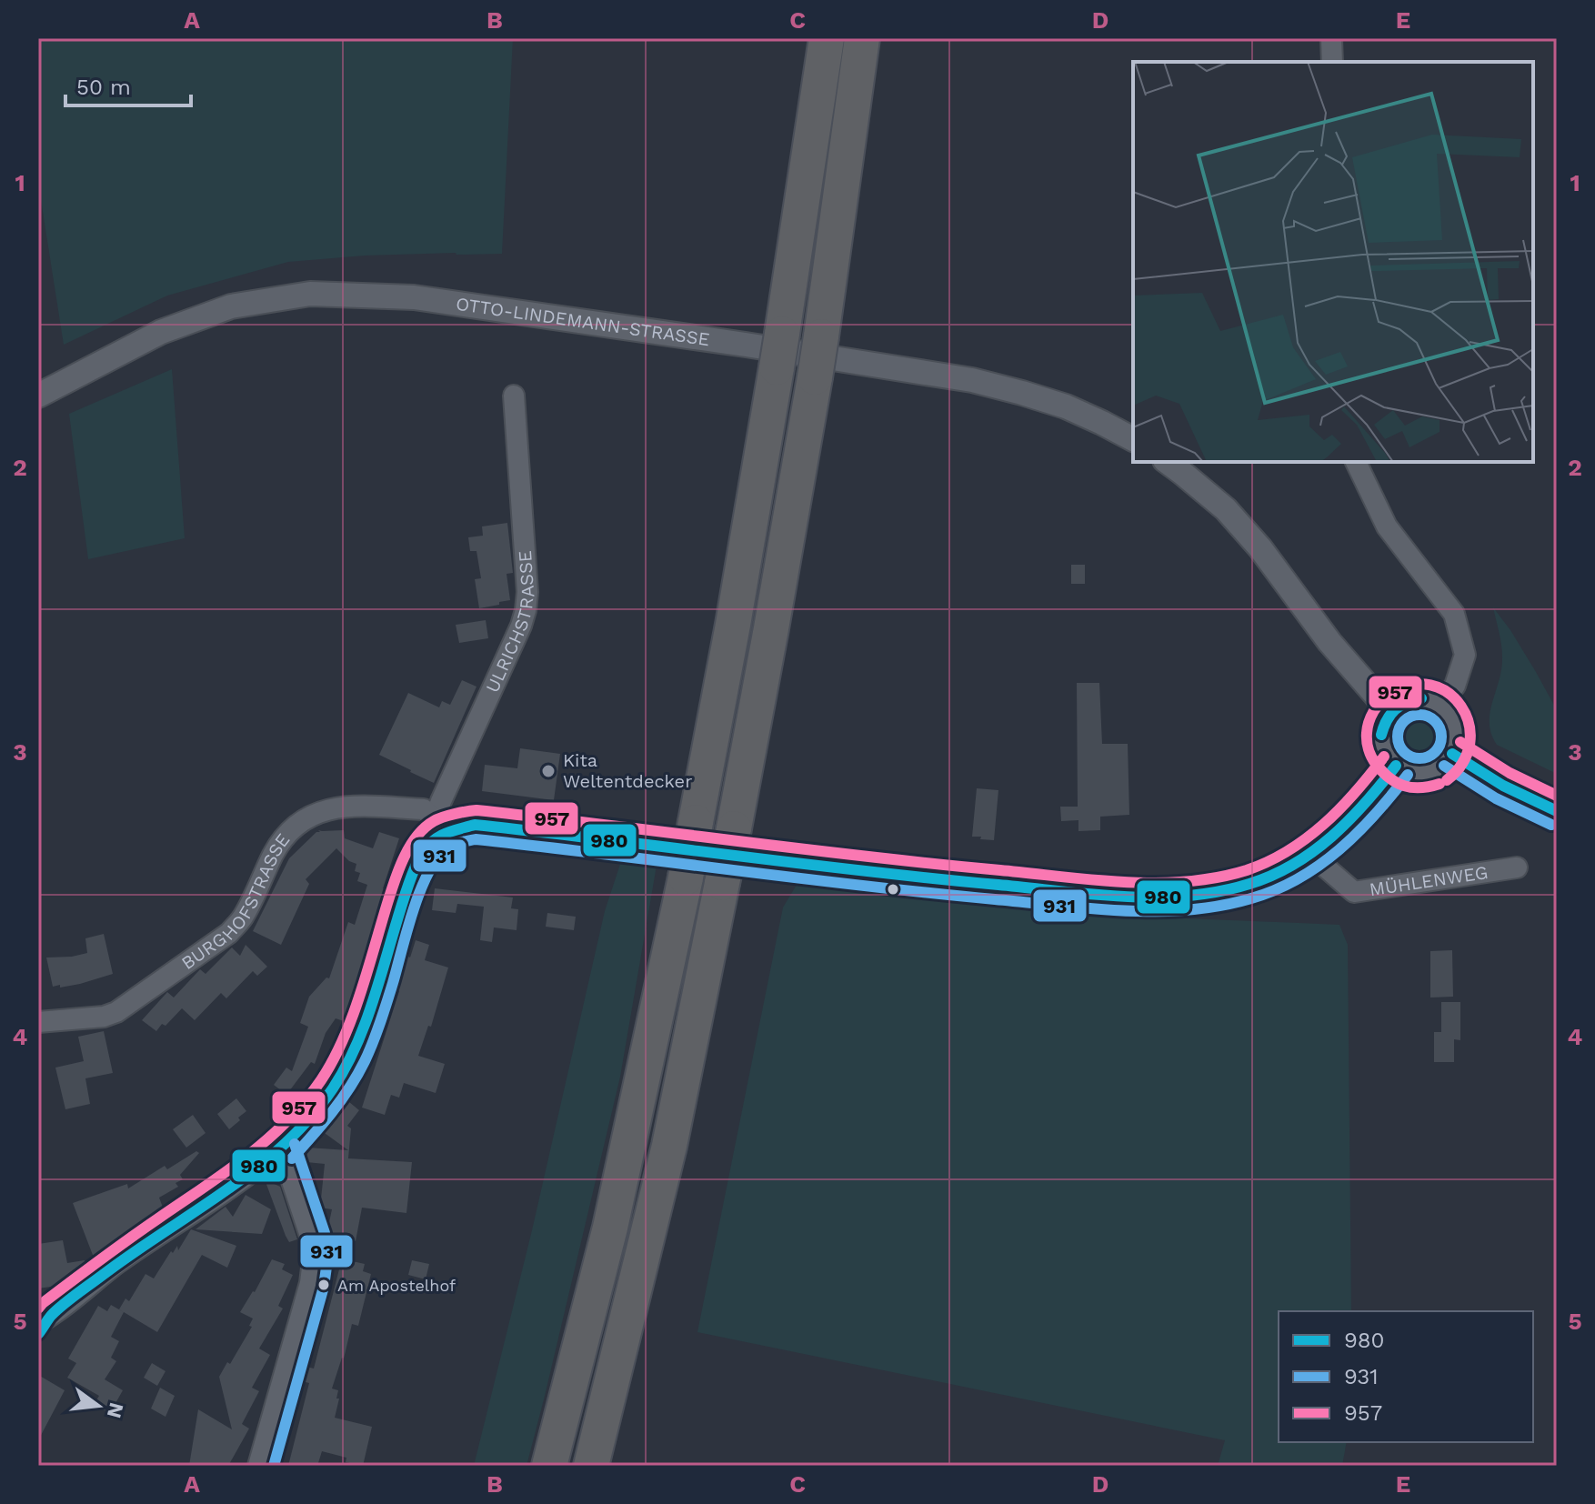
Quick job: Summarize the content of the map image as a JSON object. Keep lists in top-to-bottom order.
{
  "streets": {
    "street": [
      "OTTO-LINDEMANN-STRASSE",
      "ULRICHSTRASSE",
      "MÜHLENWEG",
      "BURGHOFSTRASSE"
    ]
  },
  "crossings": [
    ["ULRICHSTRASSE", "BURGHOFSTRASSE"]
  ],
  "places": ["Kita Weltentdecker", "Am Apostelhof"],
  "lines": ["transit line 957", "transit line 980", "transit line 931"],
  "legend": ["980", "931", "957"],
  "scale_bar": "50 m",
  "north": "right",
  "grid": {
    "columns": [
      "A",
      "B",
      "C",
      "D",
      "E"
    ],
    "rows": [
      "1",
      "2",
      "3",
      "4",
      "5"
    ]
  }
}
